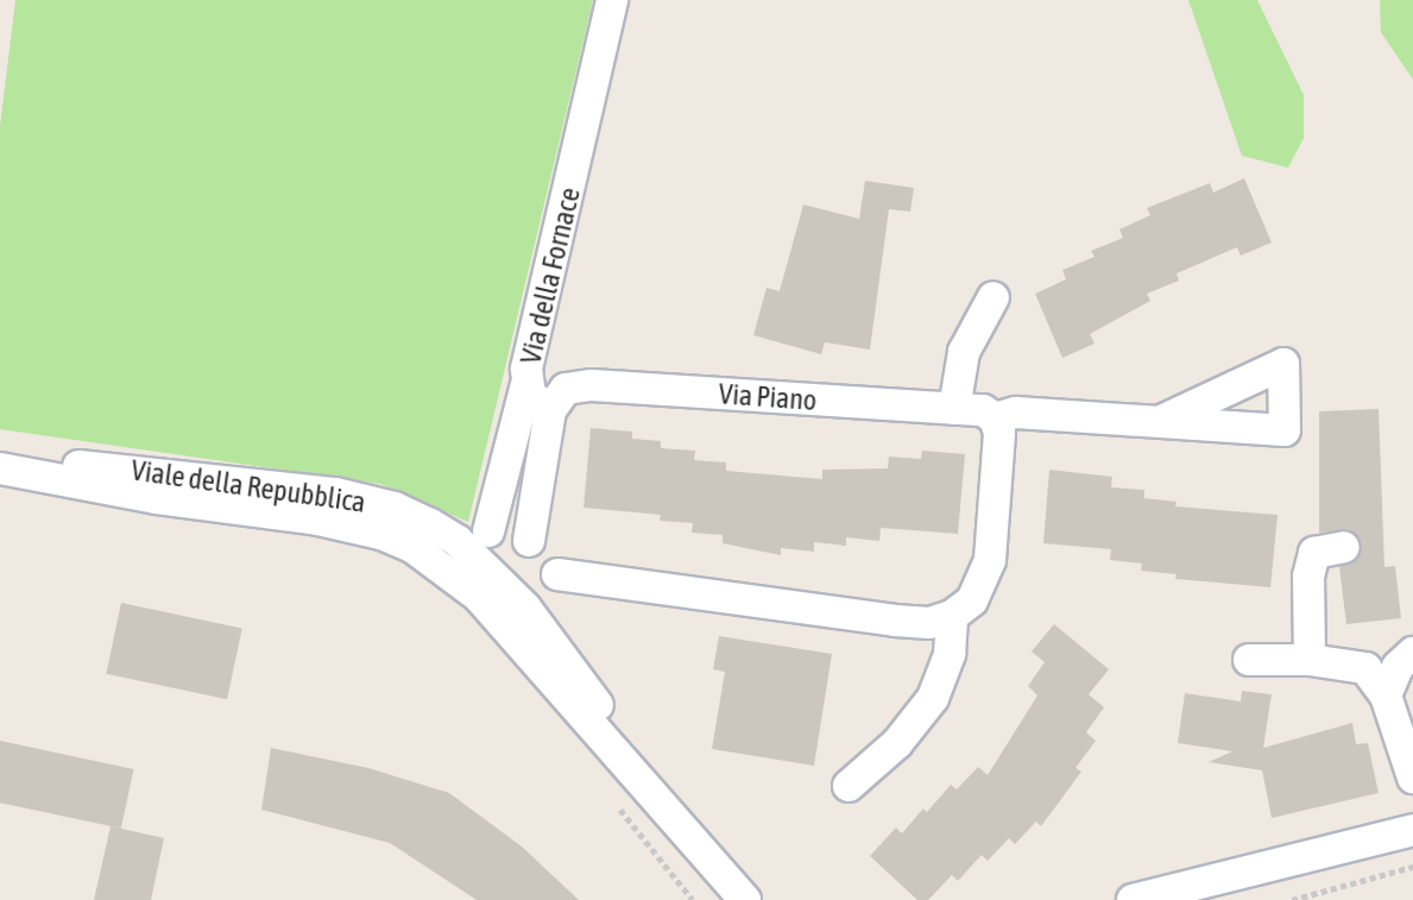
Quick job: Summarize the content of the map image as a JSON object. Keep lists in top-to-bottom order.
{
  "streets": {
    "street": ["Via della Fornace", "Via Piano", "Viale della Repubblica"]
  },
  "crossings": [
    ["Via della Fornace", "Via Piano"]
  ]
}
